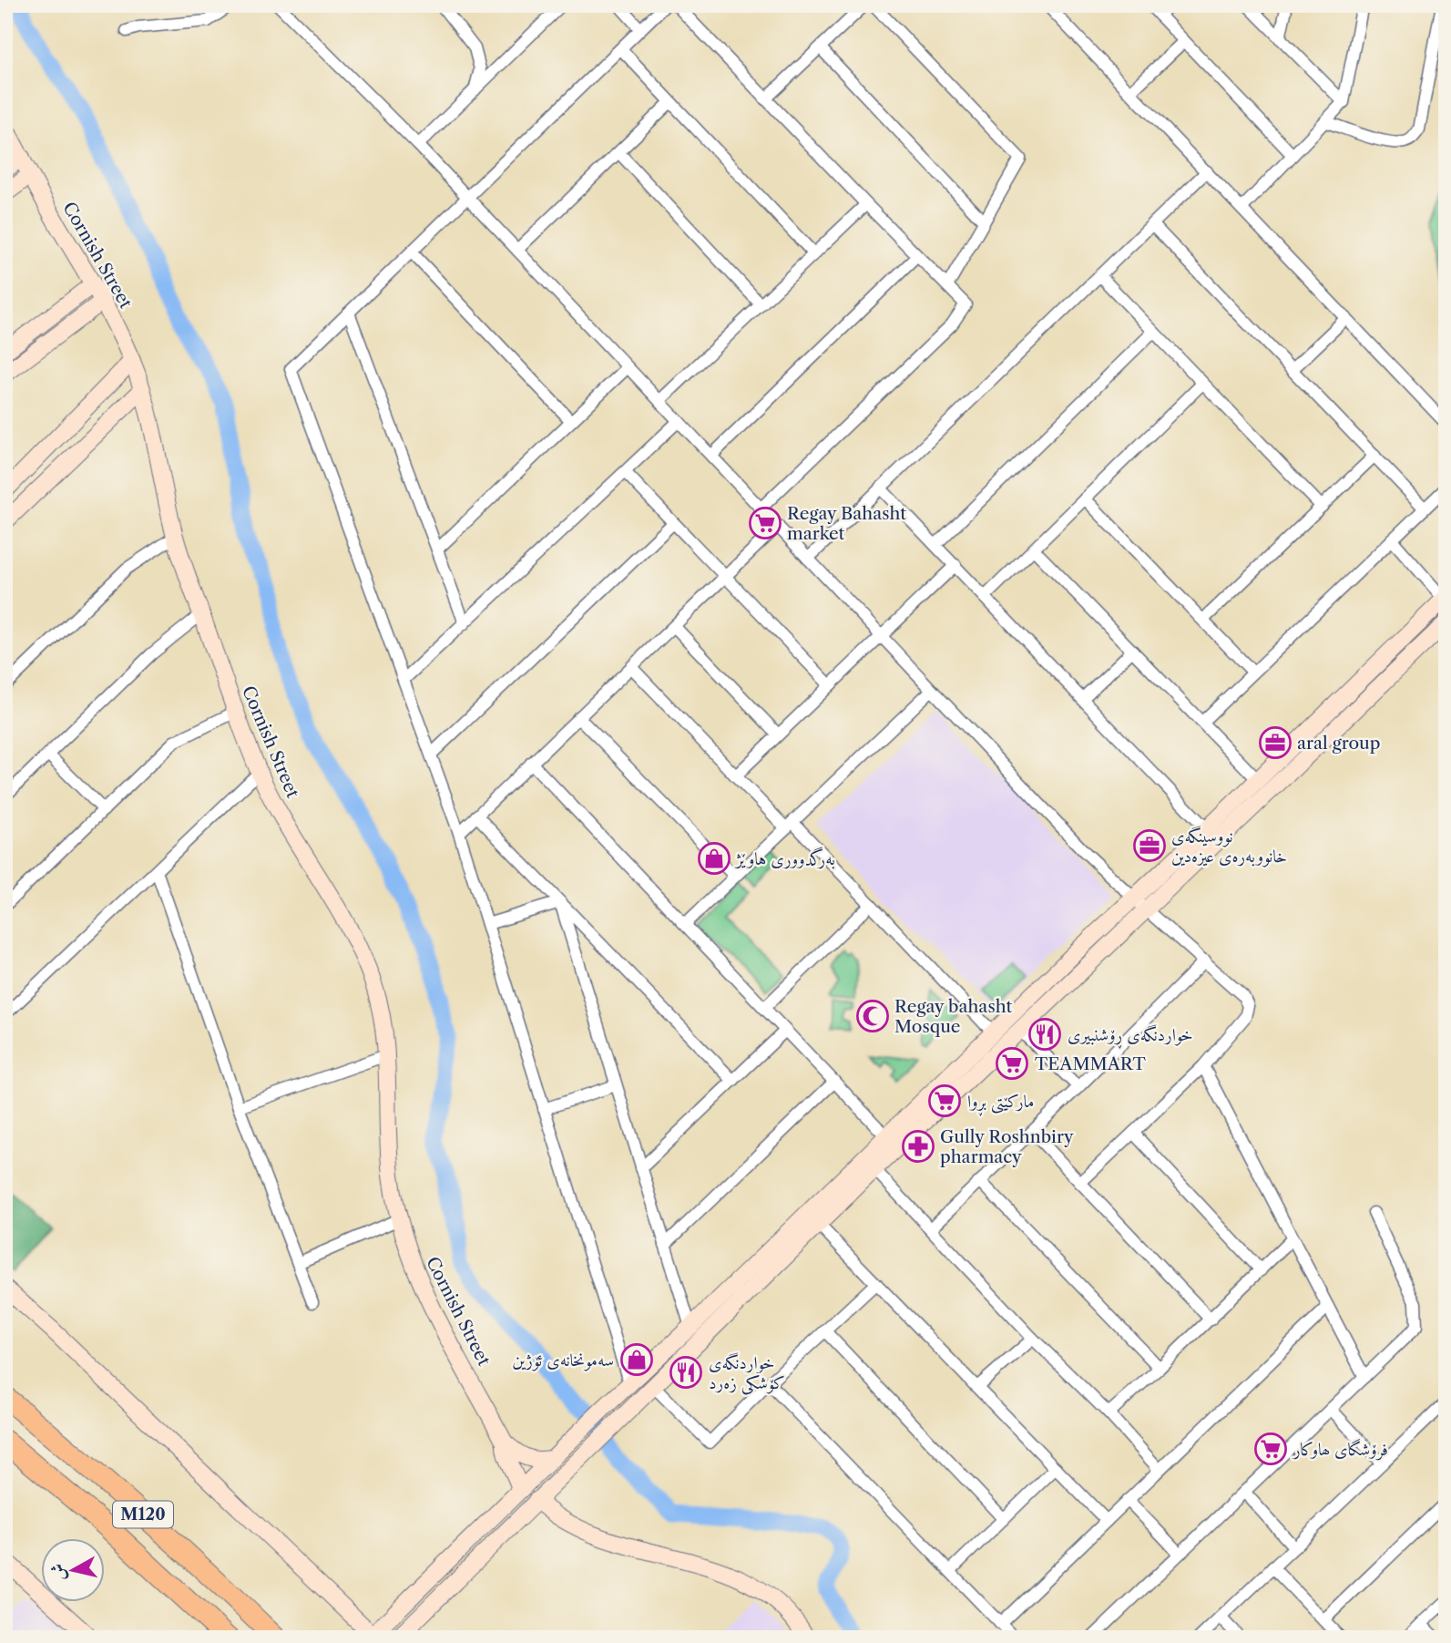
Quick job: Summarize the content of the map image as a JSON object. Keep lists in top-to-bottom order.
{
  "streets": {
    "highway": ["M120"],
    "main road": ["Cornish Street"]
  },
  "places": {
    "supermarket": [
      "Regay Bahasht market",
      "TEAMMART",
      "مارکێتی بڕوا",
      "فرۆشگای ھاوکار"
    ],
    "office": ["aral group", "نووسینگەی خانووبەرەی عیزەدین"],
    "shop": ["بەرگدووری هاوێژ", "سەمونخانەی ئۆژین"],
    "mosque": ["Regay bahasht Mosque"],
    "restaurant": ["خواردنگەی ڕۆشنبیری", "خواردنگەی کۆشکی زەرد"],
    "pharmacy": ["Gully Roshnbiry pharmacy"]
  },
  "north": "left"
}
